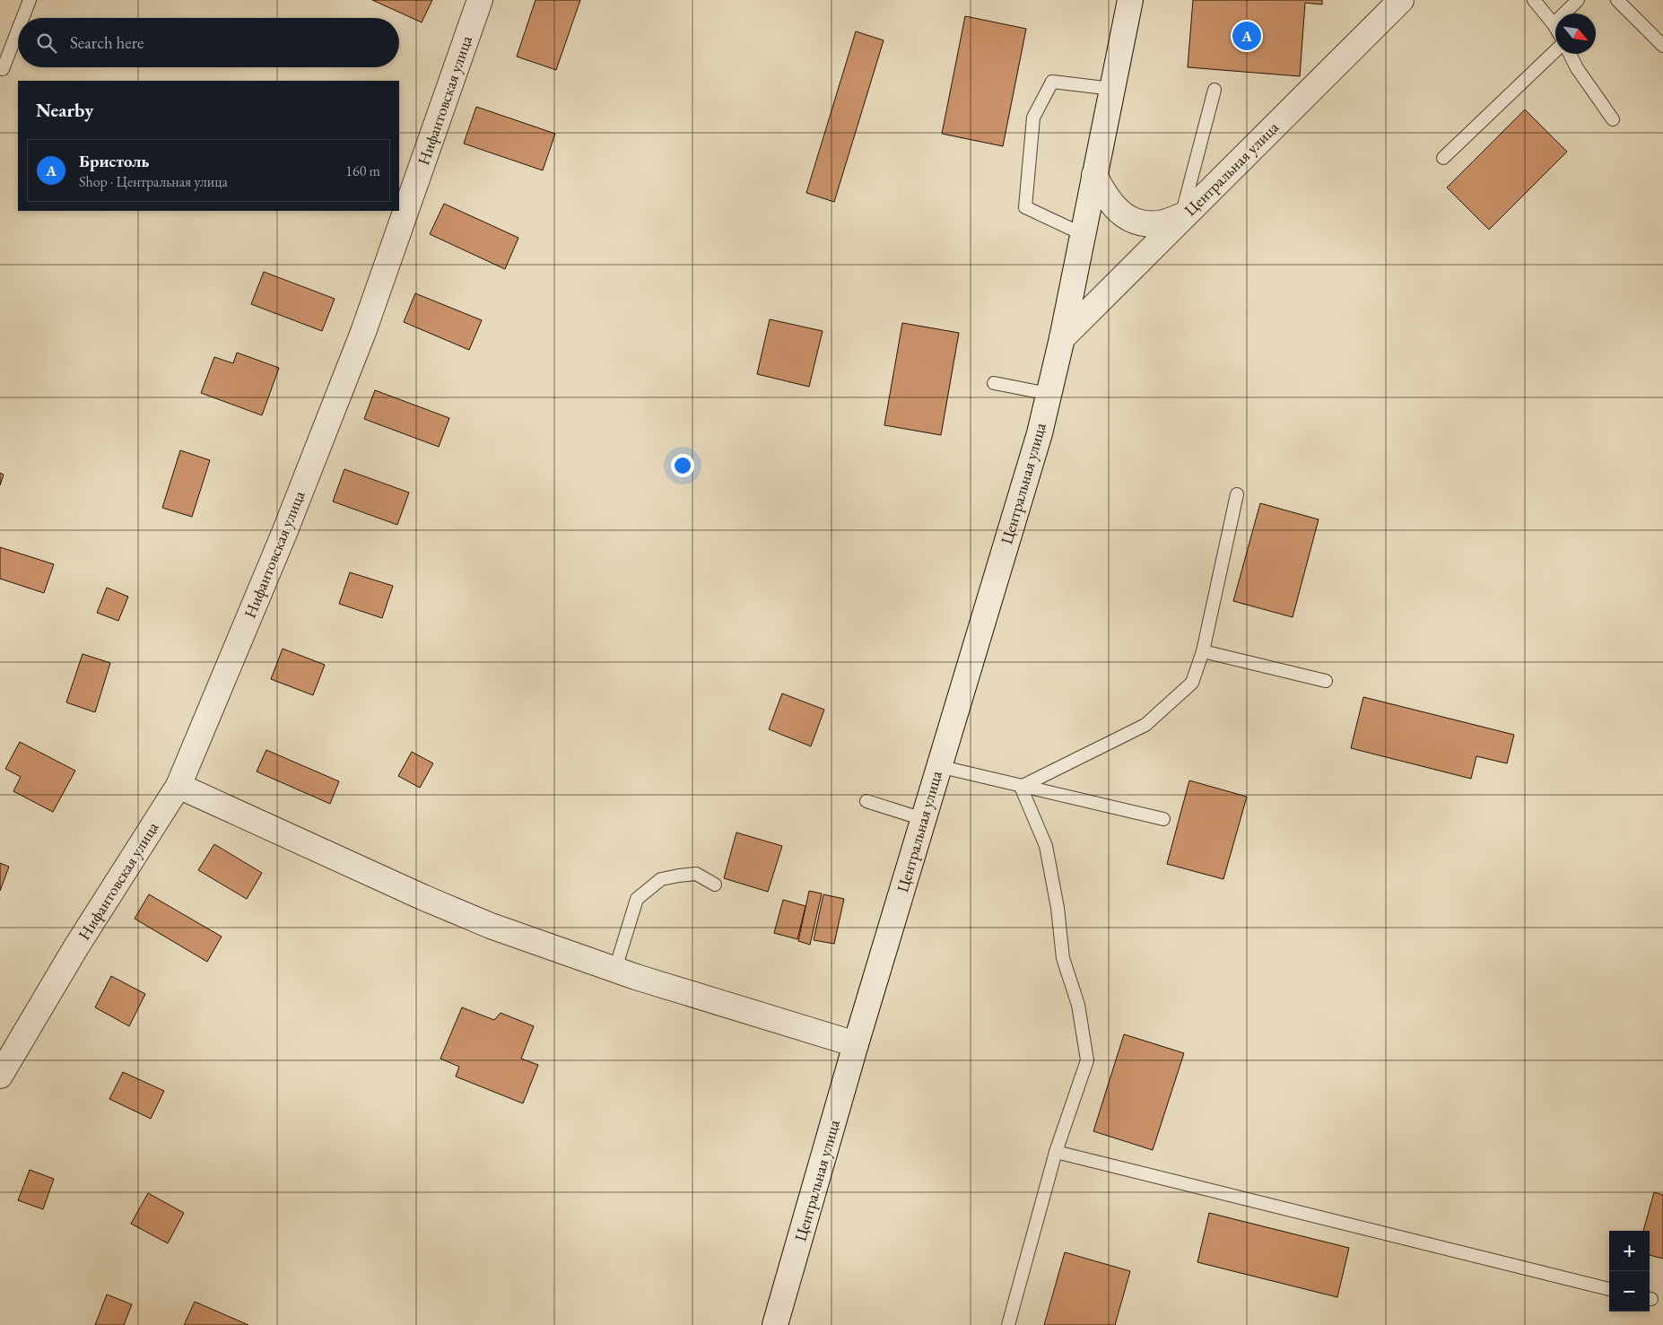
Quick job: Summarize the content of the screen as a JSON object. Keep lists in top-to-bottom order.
{
  "streets": {
    "street": ["Нифантовская улица", "Центральная улица"]
  },
  "north": "bottom right",
  "page": {
    "search": "Search here",
    "pins": "A",
    "heading": "Nearby",
    "list": [
      {
        "mark": "A",
        "name": "Бристоль",
        "note": "Shop · Центральная улица",
        "value": "160 m"
      }
    ],
    "map_buttons": ["+", "−"]
  }
}
